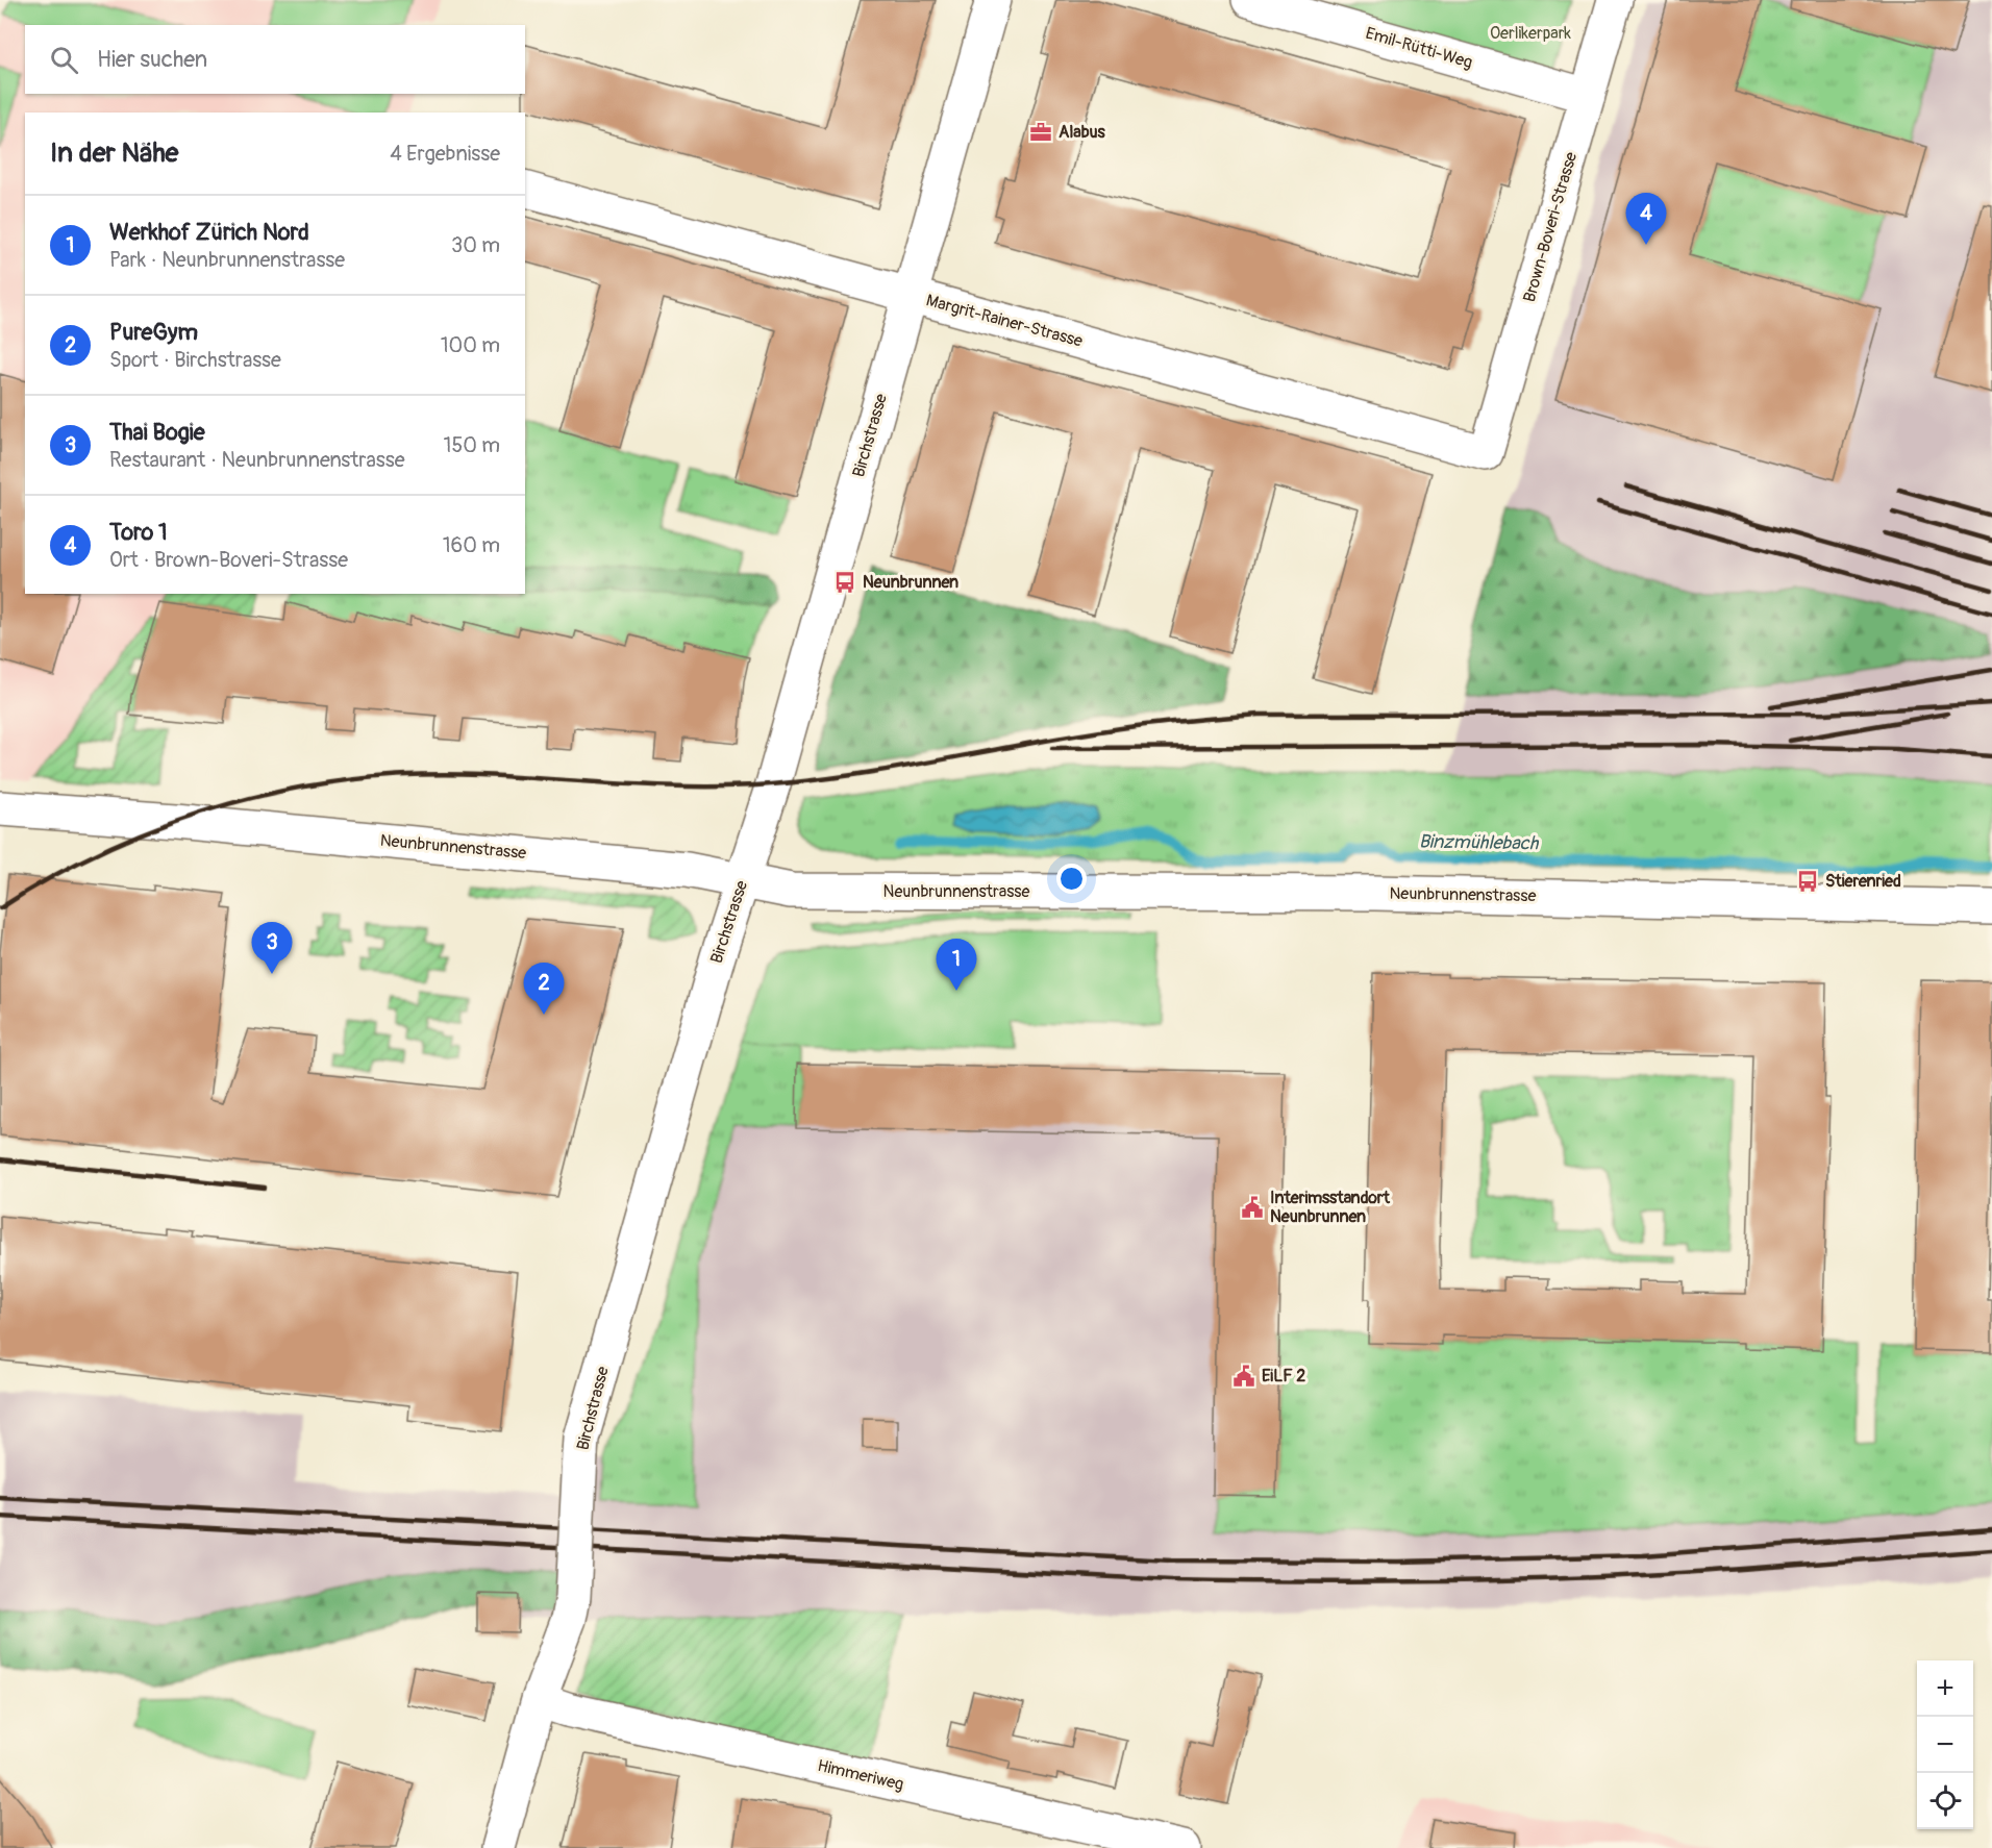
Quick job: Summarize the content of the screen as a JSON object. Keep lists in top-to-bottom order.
{
  "streets": {
    "street": [
      "Emil-Rütti-Weg",
      "Brown-Boveri-Strasse",
      "Margrit-Rainer-Strasse",
      "Birchstrasse",
      "Neunbrunnenstrasse",
      "Himmeriweg"
    ]
  },
  "crossings": [
    ["Emil-Rütti-Weg", "Brown-Boveri-Strasse"],
    ["Brown-Boveri-Strasse", "Margrit-Rainer-Strasse"],
    ["Margrit-Rainer-Strasse", "Birchstrasse"],
    ["Birchstrasse", "Neunbrunnenstrasse"],
    ["Birchstrasse", "Himmeriweg"]
  ],
  "water": ["Binzmühlebach"],
  "parks": ["Oerlikerpark"],
  "places": {
    "office": ["Alabus"],
    "bus stop": ["Neunbrunnen", "Stierenried"],
    "public building": ["Interimsstandort Neunbrunnen", "EiLF 2"]
  },
  "page": {
    "search": "Hier suchen",
    "heading": ["In der Nähe", "4 Ergebnisse"],
    "pins": [
      "4",
      "3",
      "1",
      "2"
    ],
    "list": [
      {
        "mark": "1",
        "name": "Werkhof Zürich Nord",
        "note": "Park · Neunbrunnenstrasse",
        "value": "30 m"
      },
      {
        "mark": "2",
        "name": "PureGym",
        "note": "Sport · Birchstrasse",
        "value": "100 m"
      },
      {
        "mark": "3",
        "name": "Thai Bogie",
        "note": "Restaurant · Neunbrunnenstrasse",
        "value": "150 m"
      },
      {
        "mark": "4",
        "name": "Toro 1",
        "note": "Ort · Brown-Boveri-Strasse",
        "value": "160 m"
      }
    ],
    "map_buttons": ["+", "−"]
  }
}
